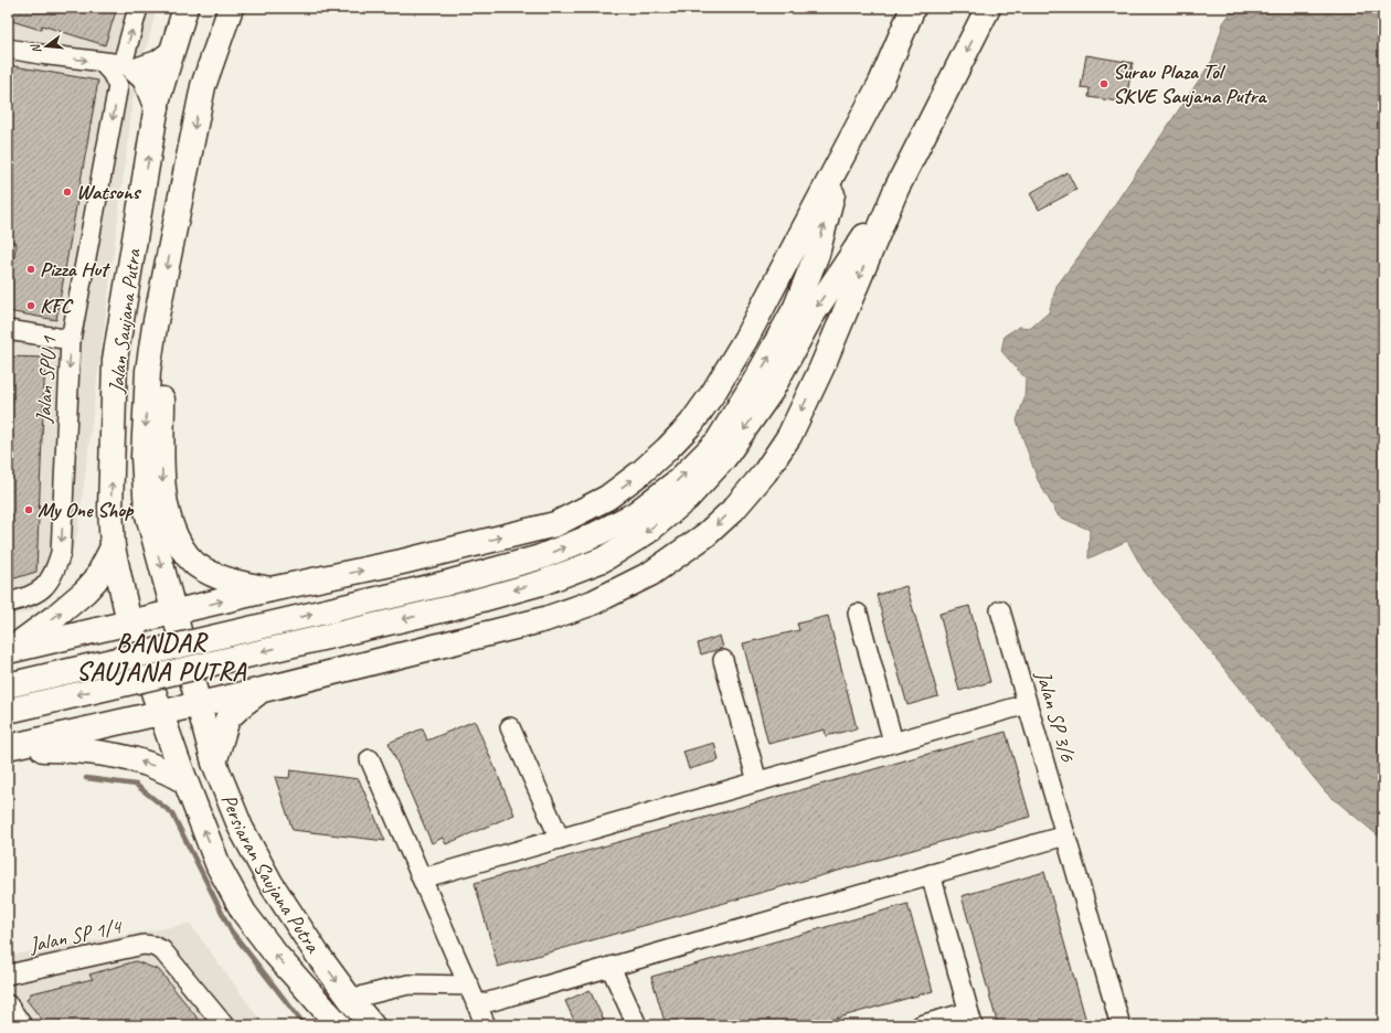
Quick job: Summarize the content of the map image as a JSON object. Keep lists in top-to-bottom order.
{
  "streets": {
    "main road": ["Jalan Saujana Putra", "Persiaran Saujana Putra"],
    "street": ["Jalan SPU 1", "Jalan SP 3/6", "Jalan SP 1/4"]
  },
  "crossings": [
    ["Jalan Saujana Putra", "Persiaran Saujana Putra"]
  ],
  "districts": ["BANDAR SAUJANA PUTRA"],
  "places": [
    "Surau Plaza Tol SKVE Saujana Putra",
    "Watsons",
    "Pizza Hut",
    "KFC",
    "My One Shop"
  ],
  "north": "left"
}
